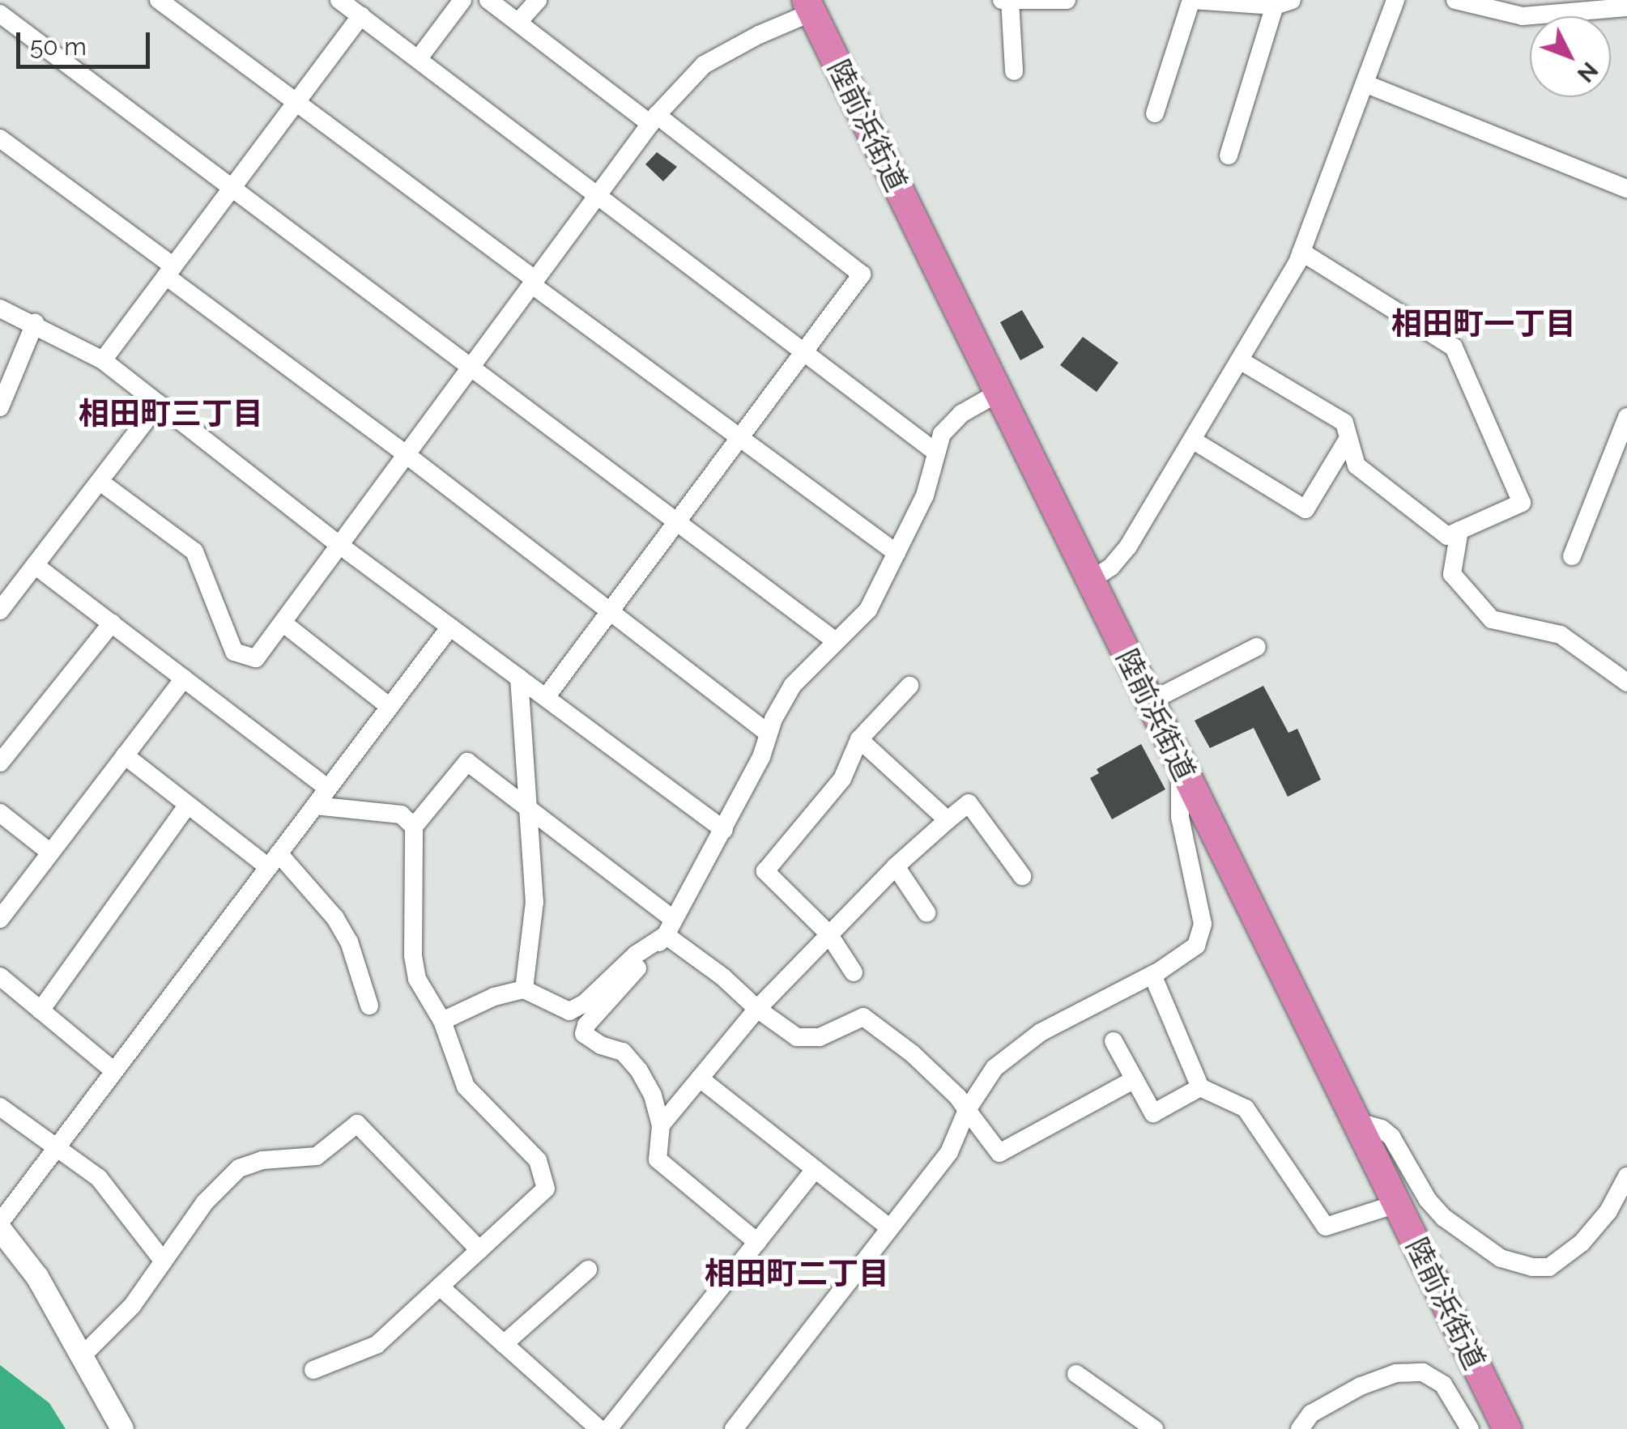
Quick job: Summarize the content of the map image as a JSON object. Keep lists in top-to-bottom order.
{
  "streets": {
    "highway": ["陸前浜街道"]
  },
  "districts": ["相田町一丁目", "相田町三丁目", "相田町二丁目"],
  "scale_bar": "50 m",
  "north": "bottom right"
}
